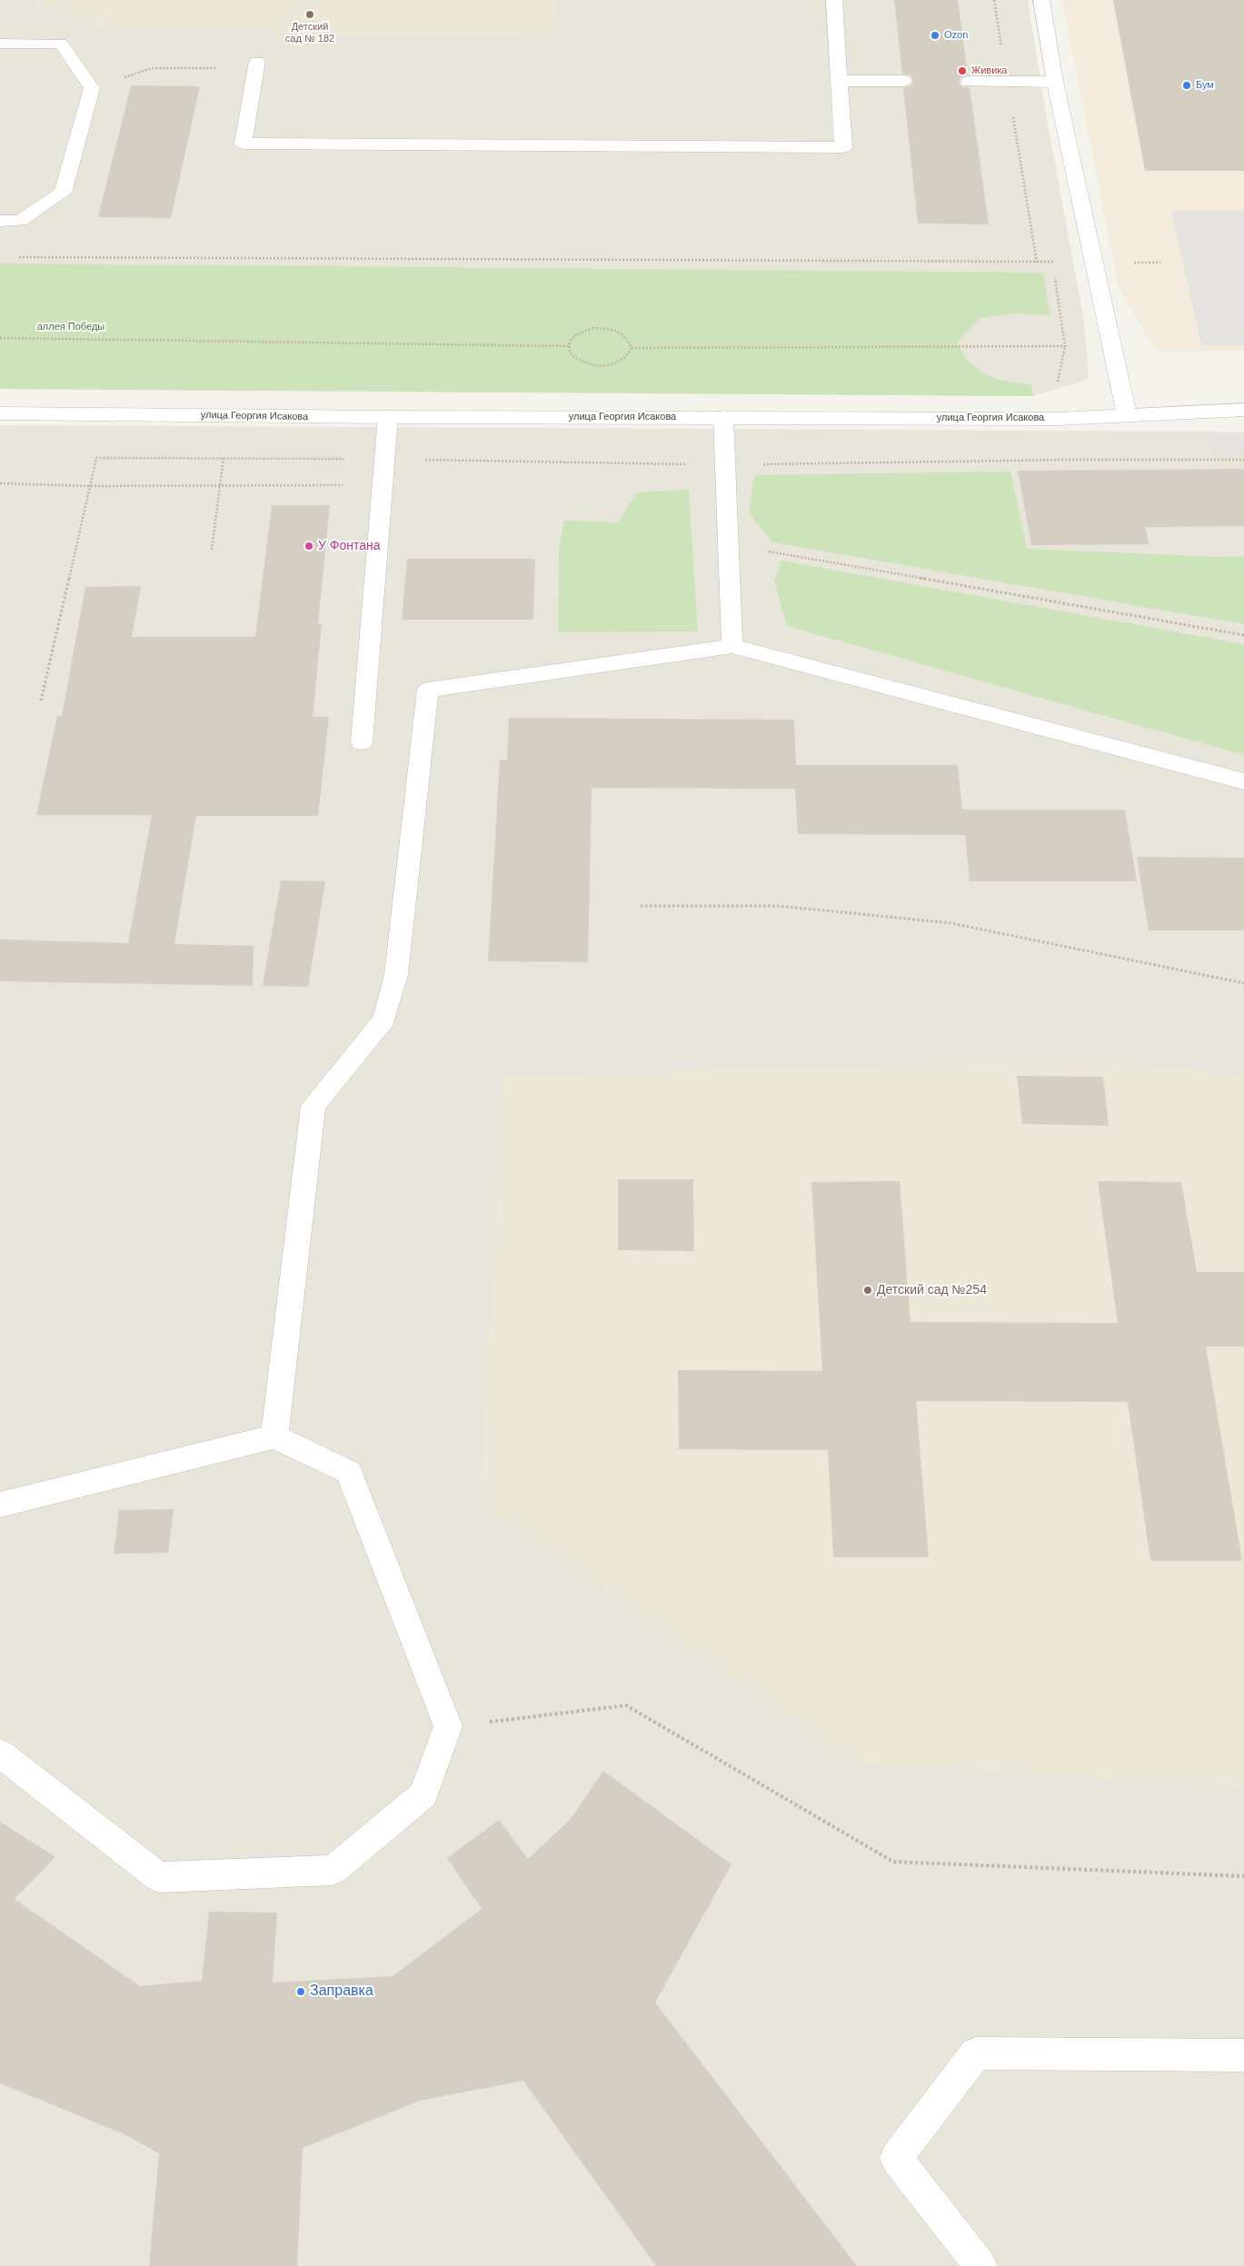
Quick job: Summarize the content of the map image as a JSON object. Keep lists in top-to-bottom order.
{
  "streets": {
    "street": ["улица Георгия Исакова"]
  },
  "parks": ["аллея Победы"],
  "places": [
    "Детский сад № 182",
    "Ozon",
    "Живика",
    "Бум",
    "У Фонтана",
    "Детский сад №254",
    "Заправка"
  ]
}
